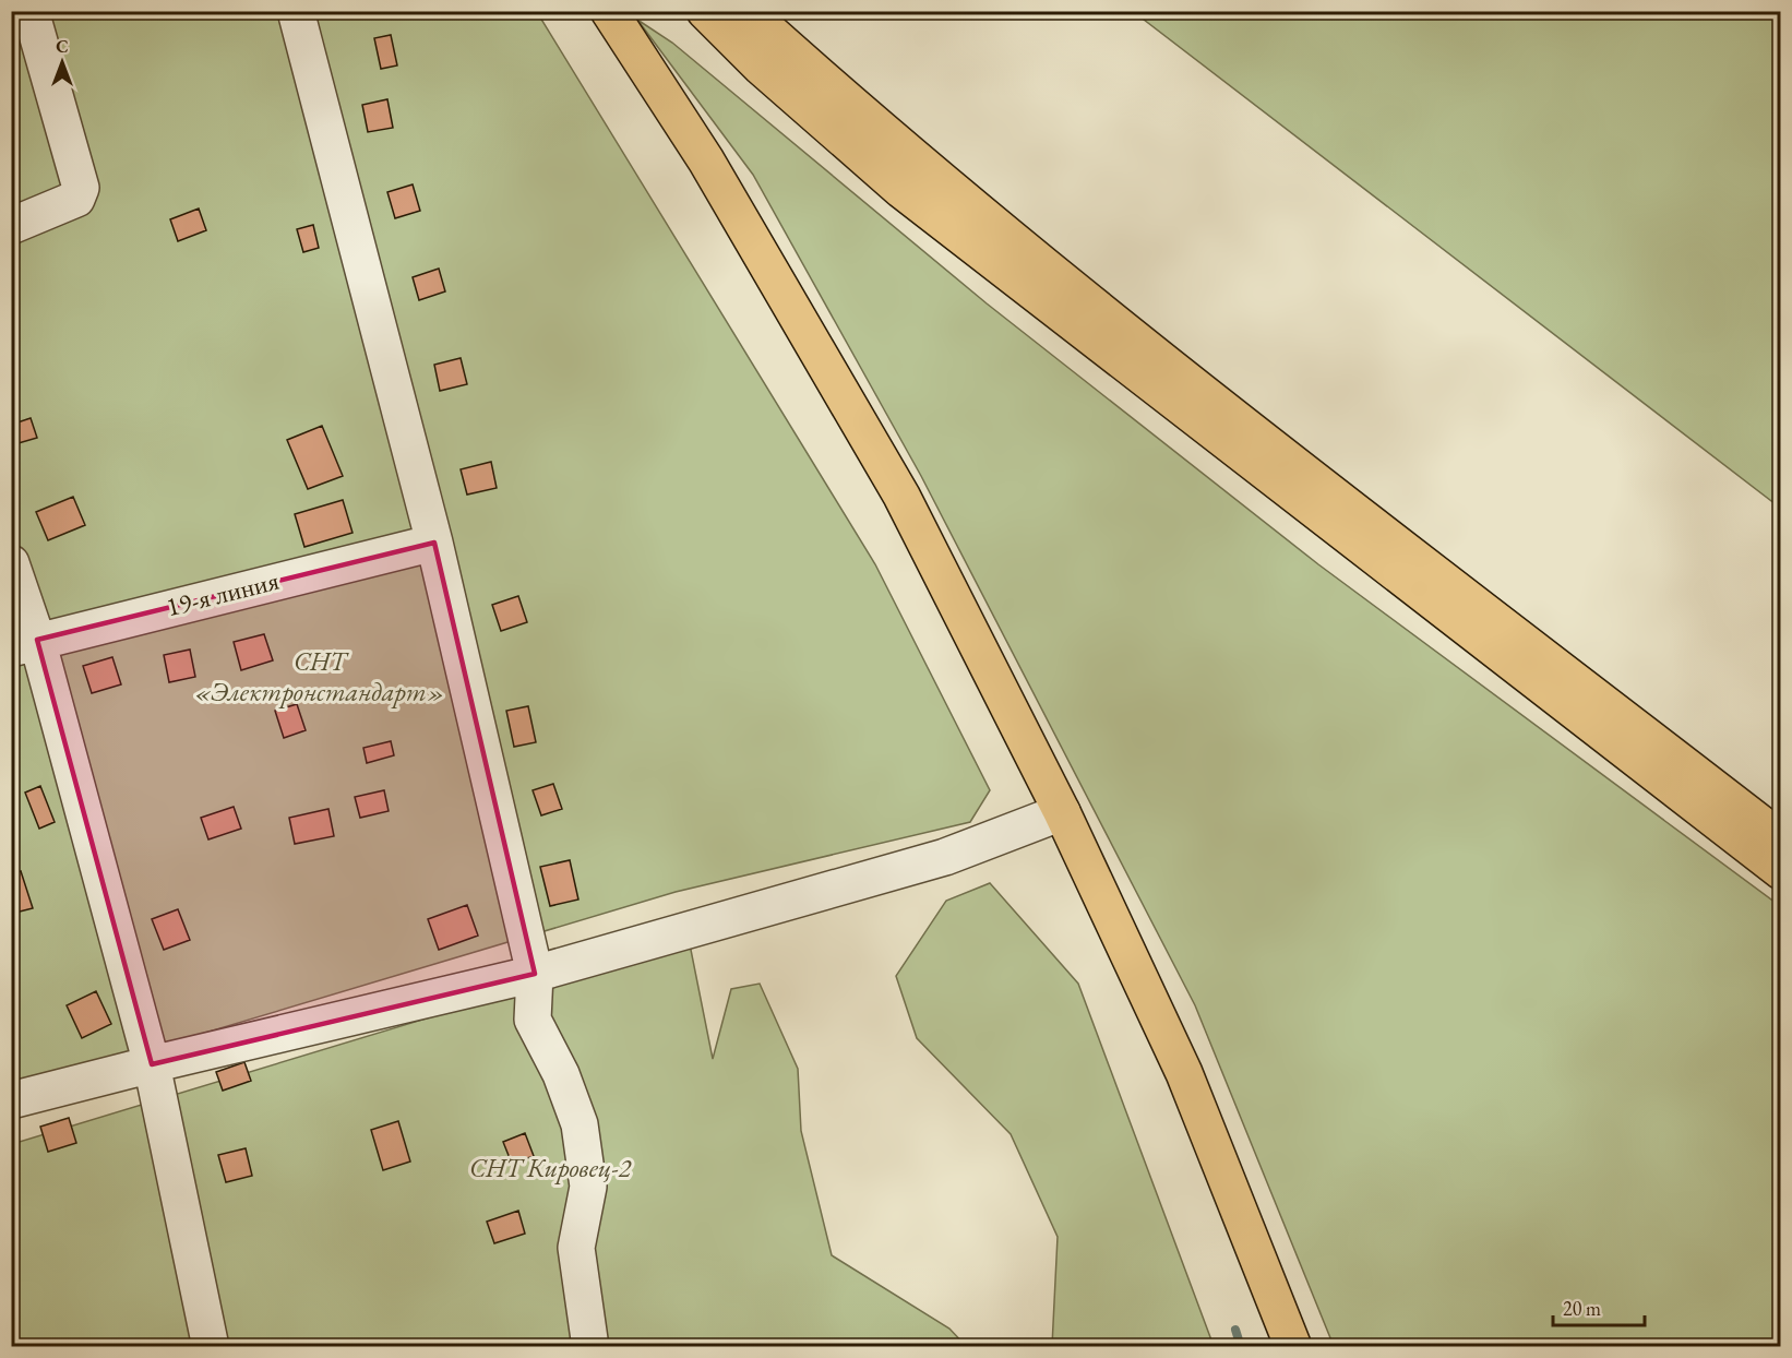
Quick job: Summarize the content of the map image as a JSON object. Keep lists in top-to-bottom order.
{
  "streets": {
    "street": ["19-я линия"]
  },
  "parks": ["СНТ «Электронстандарт»", "СНТ Кировец-2"],
  "scale_bar": "20 m",
  "north": "top"
}
